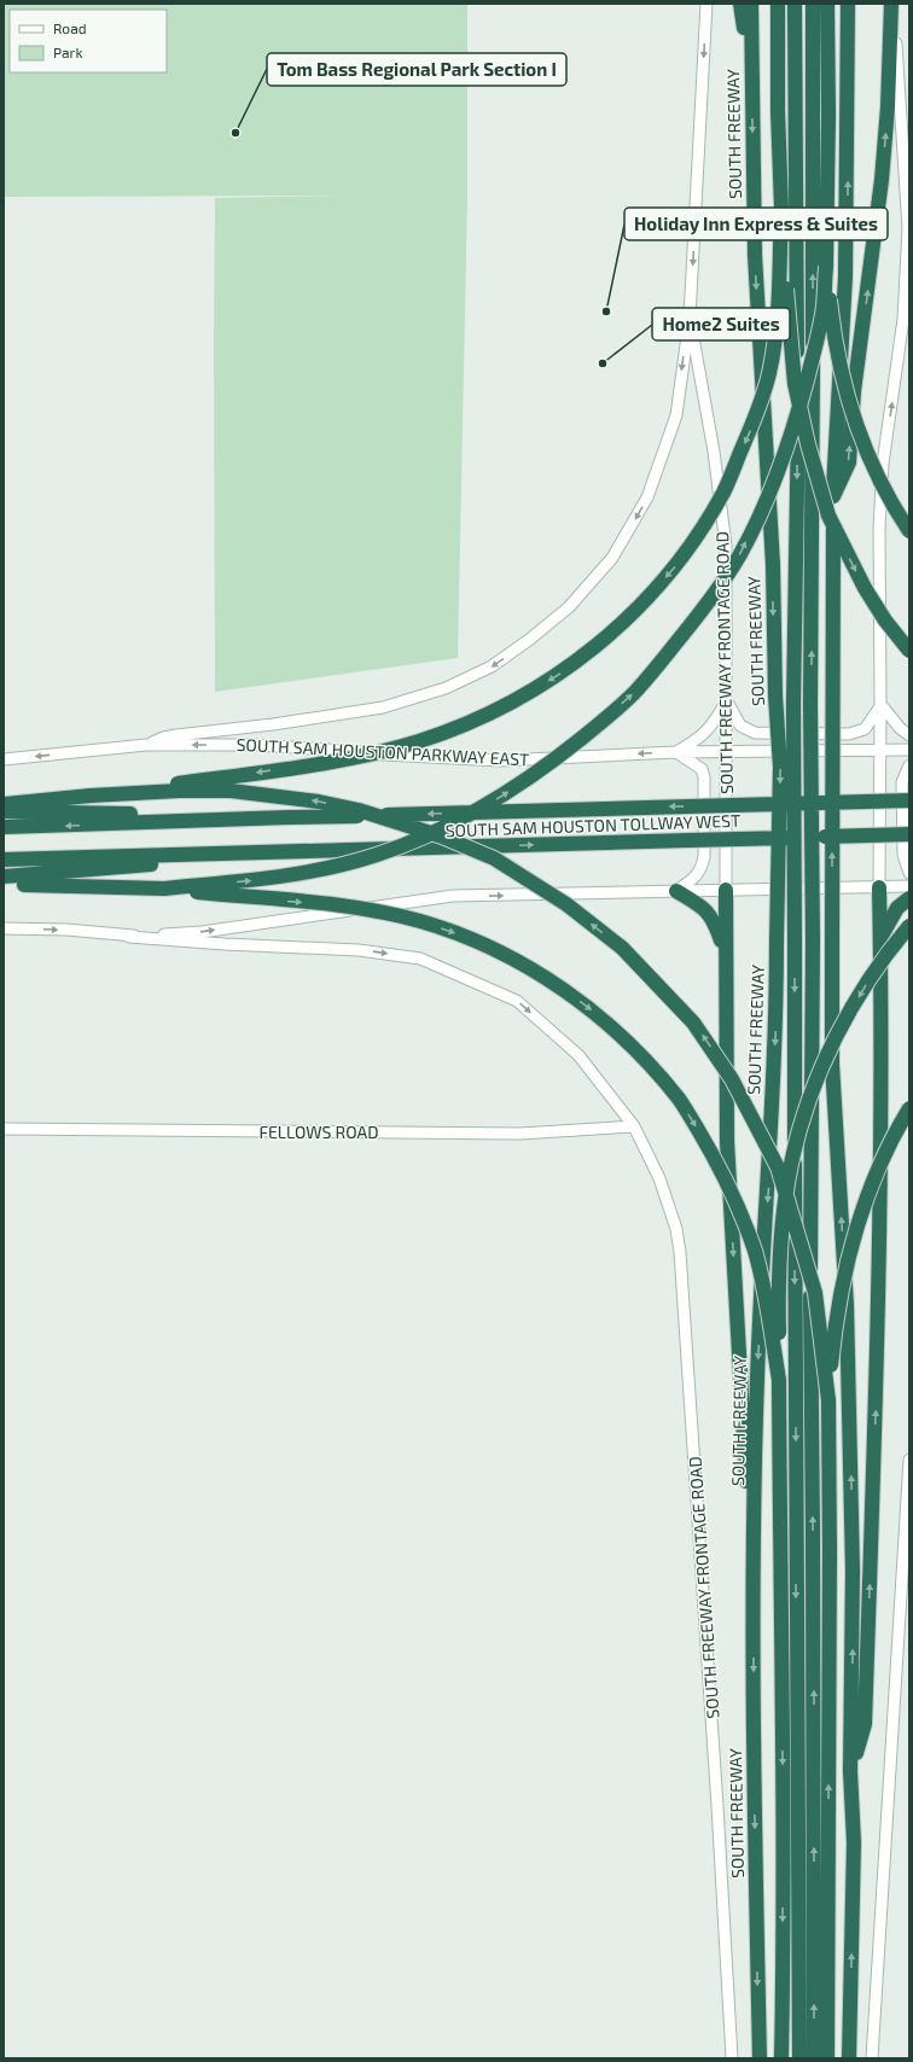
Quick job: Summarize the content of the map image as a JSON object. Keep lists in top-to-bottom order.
{
  "streets": {
    "highway": ["SOUTH FREEWAY", "SOUTH SAM HOUSTON TOLLWAY WEST"],
    "main road": ["SOUTH FREEWAY FRONTAGE ROAD", "SOUTH SAM HOUSTON PARKWAY EAST", "FELLOWS ROAD"]
  },
  "crossings": [
    ["SOUTH FREEWAY FRONTAGE ROAD", "SOUTH SAM HOUSTON PARKWAY EAST"],
    ["SOUTH FREEWAY FRONTAGE ROAD", "FELLOWS ROAD"]
  ],
  "one_way": ["SOUTH SAM HOUSTON PARKWAY EAST"],
  "places": ["Tom Bass Regional Park Section I", "Holiday Inn Express & Suites", "Home2 Suites"],
  "legend": ["Road", "Park"]
}
